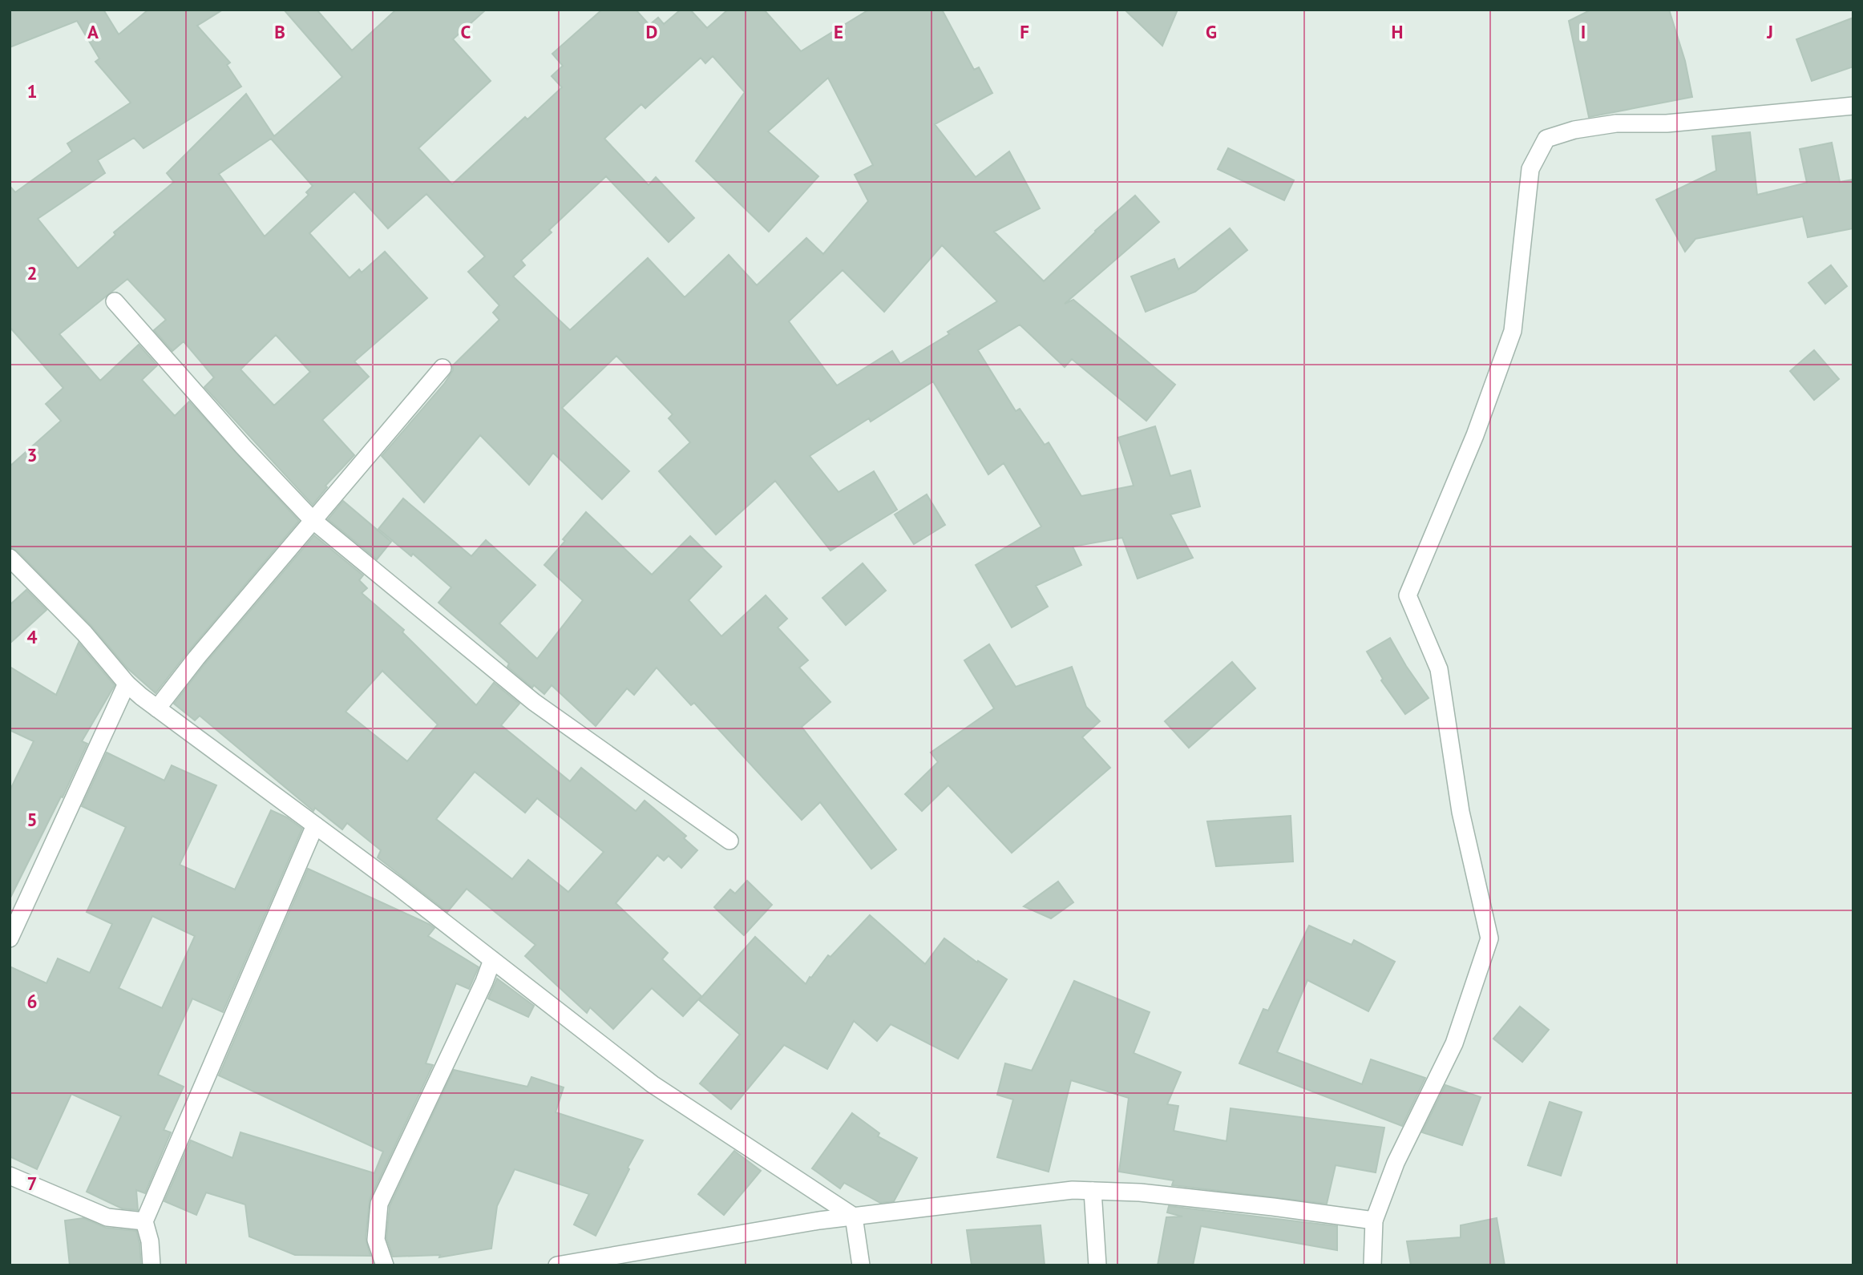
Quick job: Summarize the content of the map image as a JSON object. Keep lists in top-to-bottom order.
{
  "grid": {
    "columns": [
      "A",
      "B",
      "C",
      "D",
      "E",
      "F",
      "G",
      "H",
      "I",
      "J"
    ],
    "rows": [
      "1",
      "2",
      "3",
      "4",
      "5",
      "6",
      "7"
    ]
  }
}
